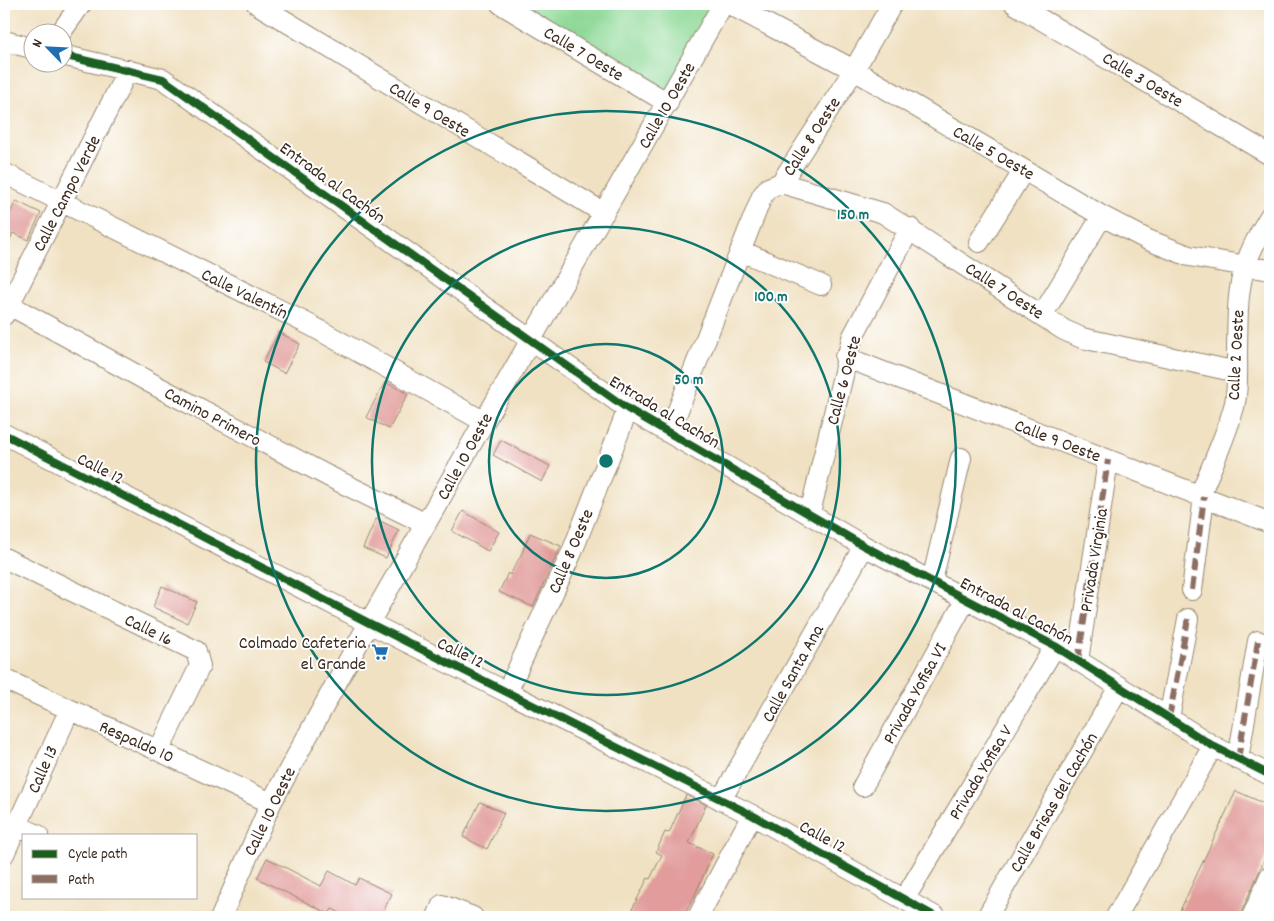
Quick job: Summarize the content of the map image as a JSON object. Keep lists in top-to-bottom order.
{
  "streets": {
    "street": [
      "Calle 7 Oeste",
      "Calle 3 Oeste",
      "Calle 10 Oeste",
      "Calle 9 Oeste",
      "Calle 8 Oeste",
      "Calle 5 Oeste",
      "Entrada al Cachón",
      "Calle Campo Verde",
      "Calle Valentín",
      "Calle 2 Oeste",
      "Calle 6 Oeste",
      "Camino Primero",
      "Calle 12",
      "Privada Virginia",
      "Calle 16",
      "Calle Santa Ana",
      "Privada Yofisa VI",
      "Respaldo 10",
      "Calle 13",
      "Privada Yofisa V",
      "Calle Brisas del Cachón"
    ]
  },
  "crossings": [
    ["Calle 7 Oeste", "Calle 10 Oeste"],
    ["Calle 7 Oeste", "Calle 8 Oeste"],
    ["Calle 7 Oeste", "Calle 2 Oeste"],
    ["Calle 7 Oeste", "Calle 6 Oeste"],
    ["Calle 10 Oeste", "Calle 9 Oeste"],
    ["Calle 10 Oeste", "Entrada al Cachón"],
    ["Calle 10 Oeste", "Calle Valentín"],
    ["Calle 10 Oeste", "Camino Primero"],
    ["Calle 10 Oeste", "Calle 12"],
    ["Calle 10 Oeste", "Respaldo 10"],
    ["Calle 9 Oeste", "Calle 2 Oeste"],
    ["Calle 9 Oeste", "Calle 6 Oeste"],
    ["Calle 9 Oeste", "Privada Virginia"],
    ["Calle 8 Oeste", "Calle 5 Oeste"],
    ["Calle 8 Oeste", "Entrada al Cachón"],
    ["Calle 8 Oeste", "Calle 12"],
    ["Calle 5 Oeste", "Calle 2 Oeste"],
    ["Entrada al Cachón", "Calle Campo Verde"],
    ["Entrada al Cachón", "Calle 6 Oeste"],
    ["Entrada al Cachón", "Privada Virginia"],
    ["Entrada al Cachón", "Calle Santa Ana"],
    ["Entrada al Cachón", "Privada Yofisa VI"],
    ["Entrada al Cachón", "Privada Yofisa V"],
    ["Entrada al Cachón", "Calle Brisas del Cachón"],
    ["Calle Campo Verde", "Calle Valentín"],
    ["Calle Campo Verde", "Camino Primero"],
    ["Calle 12", "Calle Santa Ana"],
    ["Calle 12", "Privada Yofisa V"],
    ["Calle 16", "Respaldo 10"],
    ["Respaldo 10", "Calle 13"]
  ],
  "places": {
    "supermarket": ["Colmado Cafeteria el Grande"]
  },
  "legend": ["Cycle path", "Path"],
  "north": "top left",
  "rings": ["150 m", "100 m", "50 m"]
}
